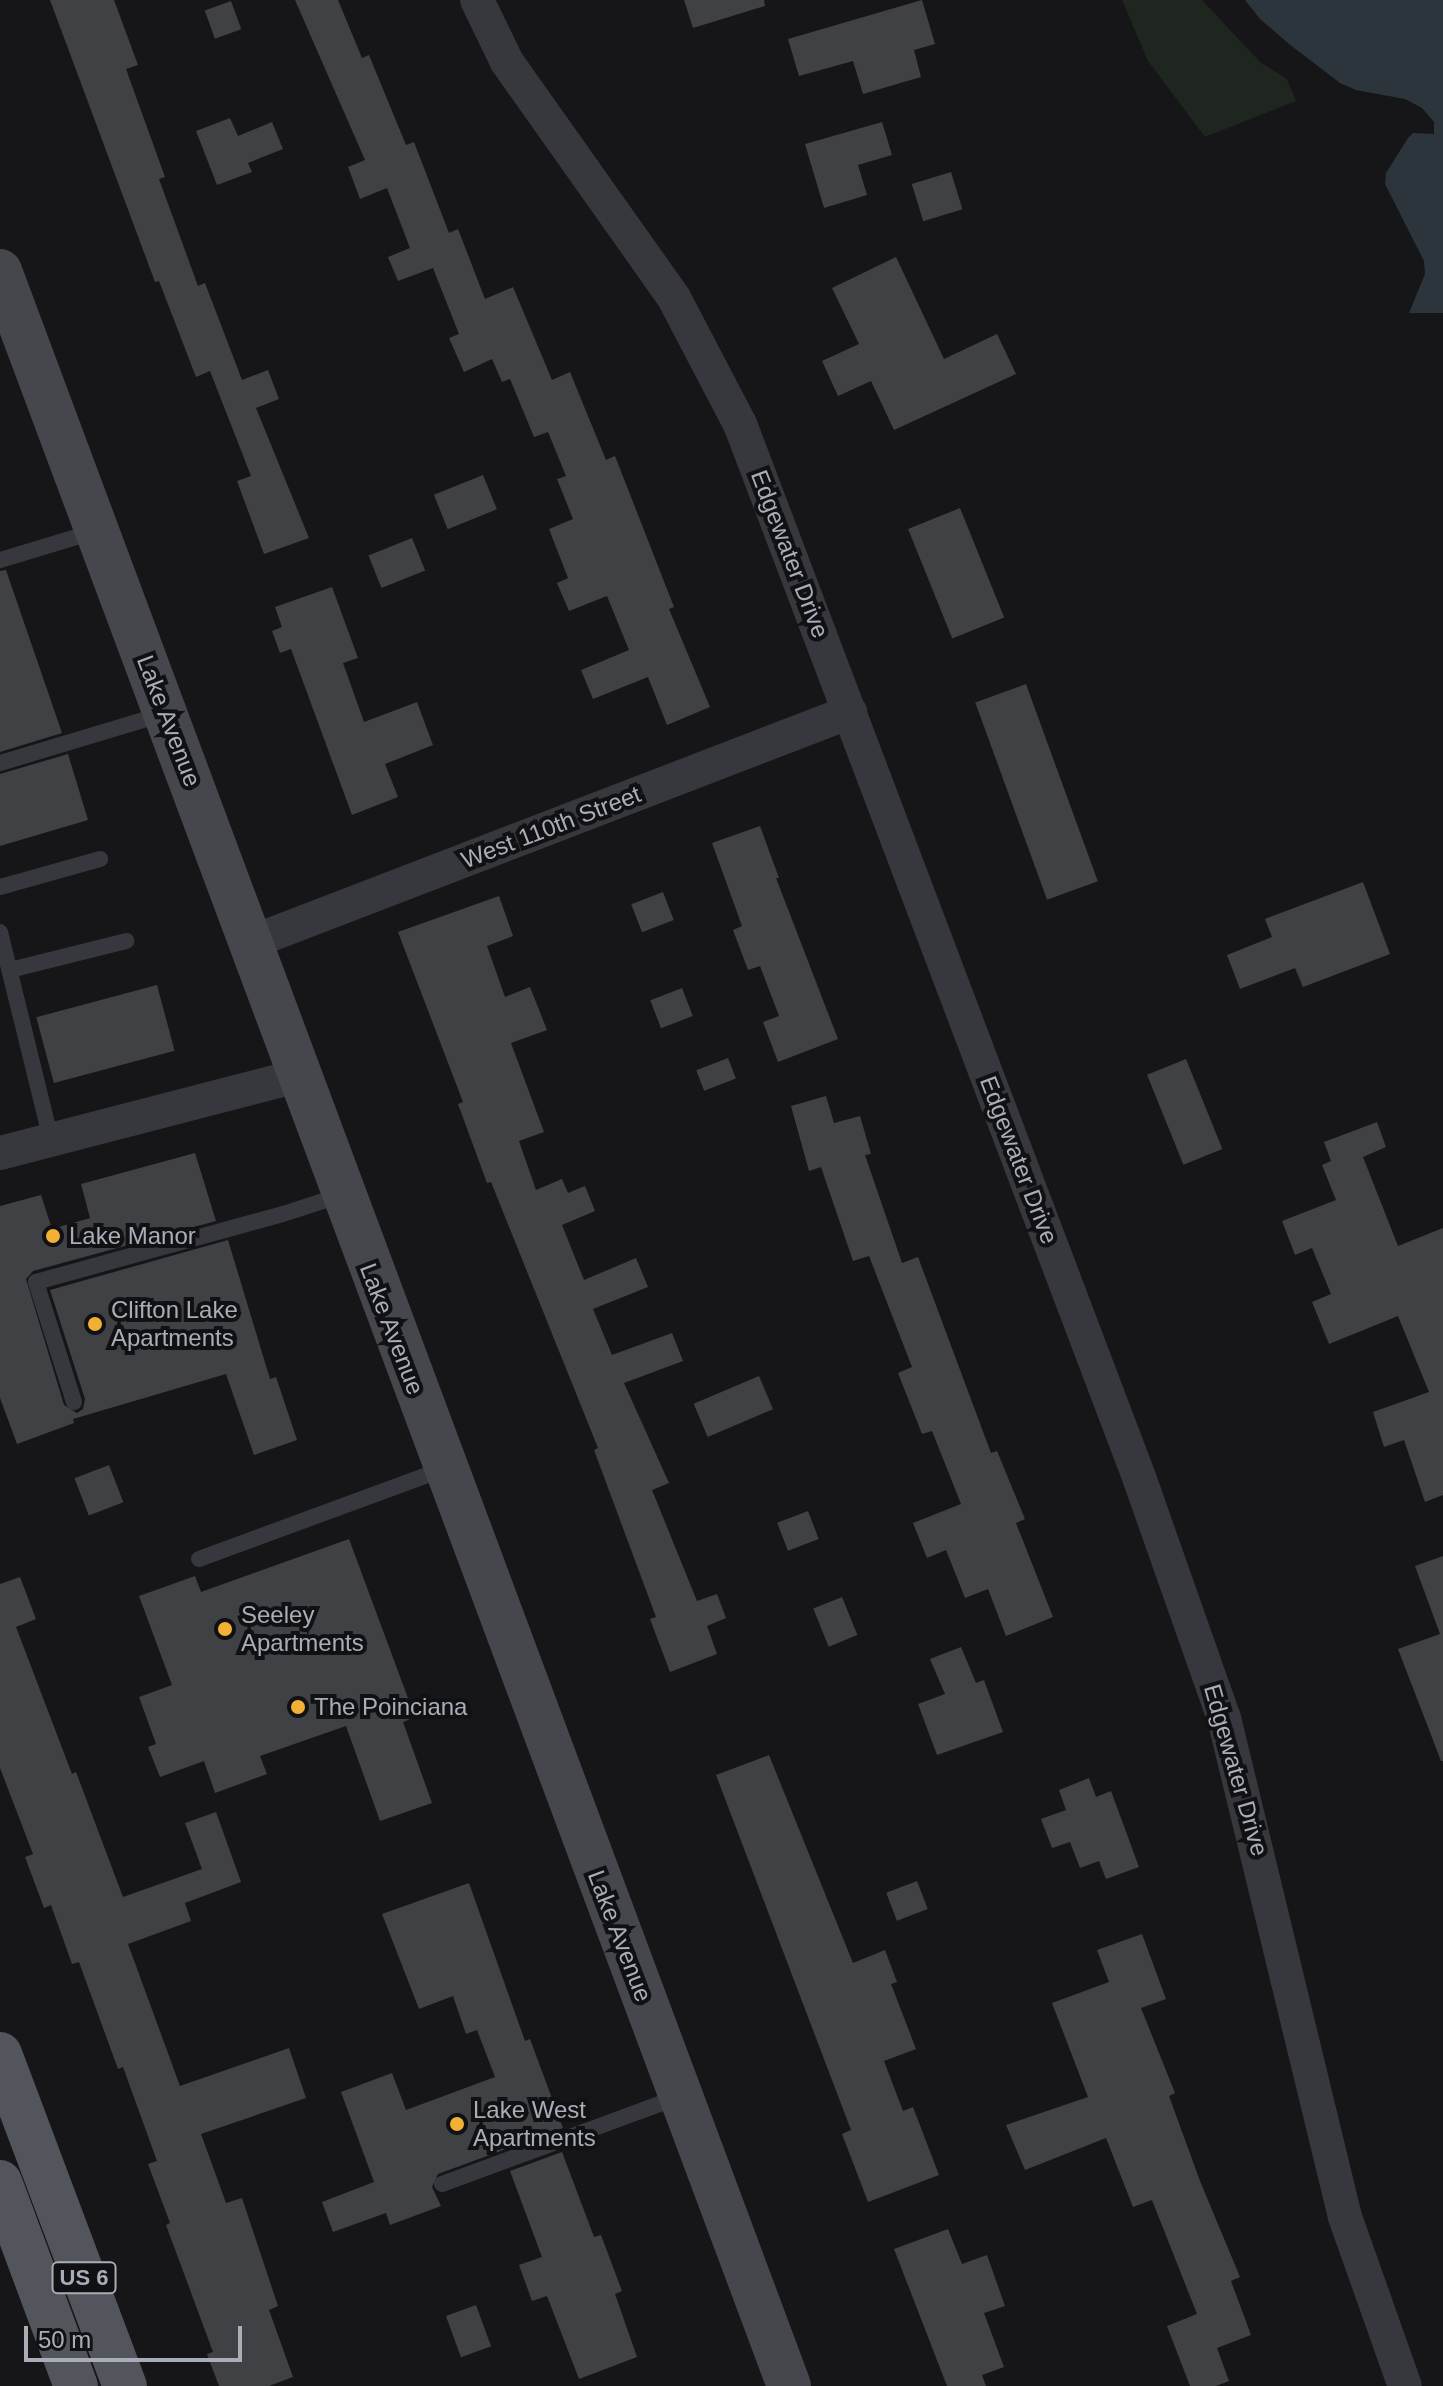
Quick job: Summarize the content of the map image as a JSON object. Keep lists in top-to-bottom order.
{
  "streets": {
    "main road": ["US 6"],
    "street": ["Edgewater Drive", "Lake Avenue", "West 110th Street"]
  },
  "crossings": [
    ["Edgewater Drive", "West 110th Street"],
    ["Lake Avenue", "West 110th Street"]
  ],
  "places": [
    "Lake Manor",
    "Clifton Lake Apartments",
    "Seeley Apartments",
    "The Poinciana",
    "Lake West Apartments"
  ],
  "scale_bar": "50 m"
}
